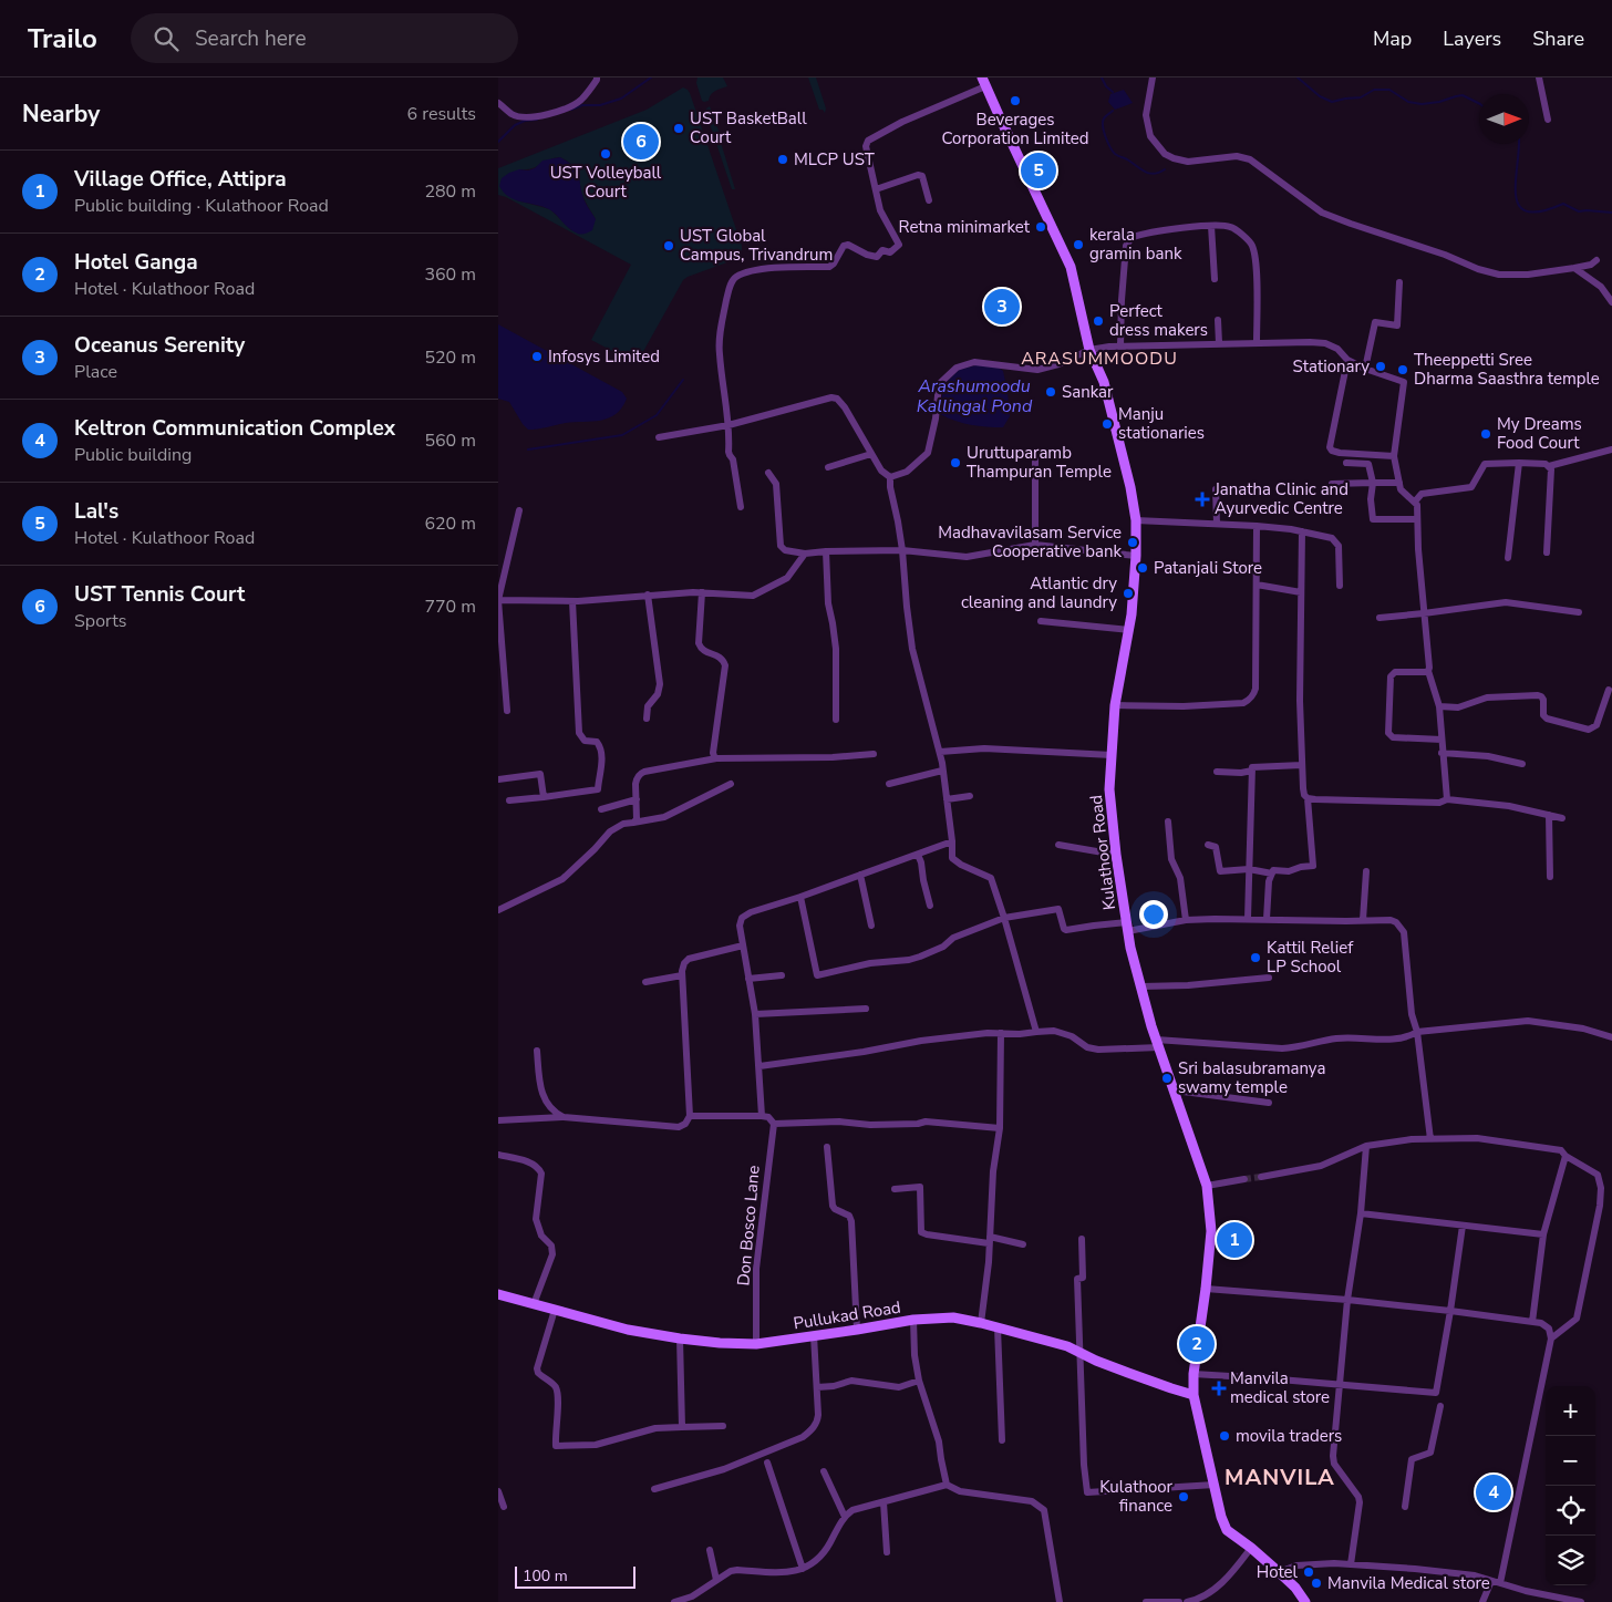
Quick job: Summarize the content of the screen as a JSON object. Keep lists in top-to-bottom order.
{
  "streets": {
    "main road": ["Kulathoor Road", "Pullukad Road"],
    "street": ["Don Bosco Lane"]
  },
  "crossings": [
    ["Kulathoor Road", "Pullukad Road"],
    ["Don Bosco Lane", "Pullukad Road"]
  ],
  "districts": ["ARASUMMOODU", "MANVILA"],
  "water": ["Arashumoodu Kallingal Pond"],
  "places": {
    "other": [
      "Beverages Corporation Limited",
      "UST BasketBall Court",
      "UST Volleyball Court",
      "MLCP UST",
      "Retna minimarket",
      "kerala gramin bank",
      "UST Global Campus, Trivandrum",
      "Perfect dress makers",
      "Infosys Limited",
      "Stationary",
      "Theeppetti Sree Dharma Saasthra temple",
      "Sankar",
      "Manju stationaries",
      "My Dreams Food Court",
      "Uruttuparamb Thampuran Temple",
      "Madhavavilasam Service Cooperative bank",
      "Patanjali Store",
      "Atlantic dry cleaning and laundry",
      "Kattil Relief LP School",
      "Sri balasubramanya swamy temple",
      "movila traders",
      "Kulathoor finance",
      "Hotel",
      "Manvila Medical store"
    ],
    "health": ["Janatha Clinic and Ayurvedic Centre", "Manvila medical store"]
  },
  "scale_bar": "100 m",
  "north": "right",
  "page": {
    "header": "Trailo",
    "search": "Search here",
    "nav": ["Map", "Layers", "Share"],
    "heading": ["Nearby", "6 results"],
    "pins": [
      "6",
      "5",
      "3",
      "1",
      "2",
      "4"
    ],
    "list": [
      {
        "mark": "1",
        "name": "Village Office, Attipra",
        "note": "Public building · Kulathoor Road",
        "value": "280 m"
      },
      {
        "mark": "2",
        "name": "Hotel Ganga",
        "note": "Hotel · Kulathoor Road",
        "value": "360 m"
      },
      {
        "mark": "3",
        "name": "Oceanus Serenity",
        "note": "Place",
        "value": "520 m"
      },
      {
        "mark": "4",
        "name": "Keltron Communication Complex",
        "note": "Public building",
        "value": "560 m"
      },
      {
        "mark": "5",
        "name": "Lal's",
        "note": "Hotel · Kulathoor Road",
        "value": "620 m"
      },
      {
        "mark": "6",
        "name": "UST Tennis Court",
        "note": "Sports",
        "value": "770 m"
      }
    ],
    "map_buttons": ["+", "−"],
    "scale": "100 m"
  }
}
